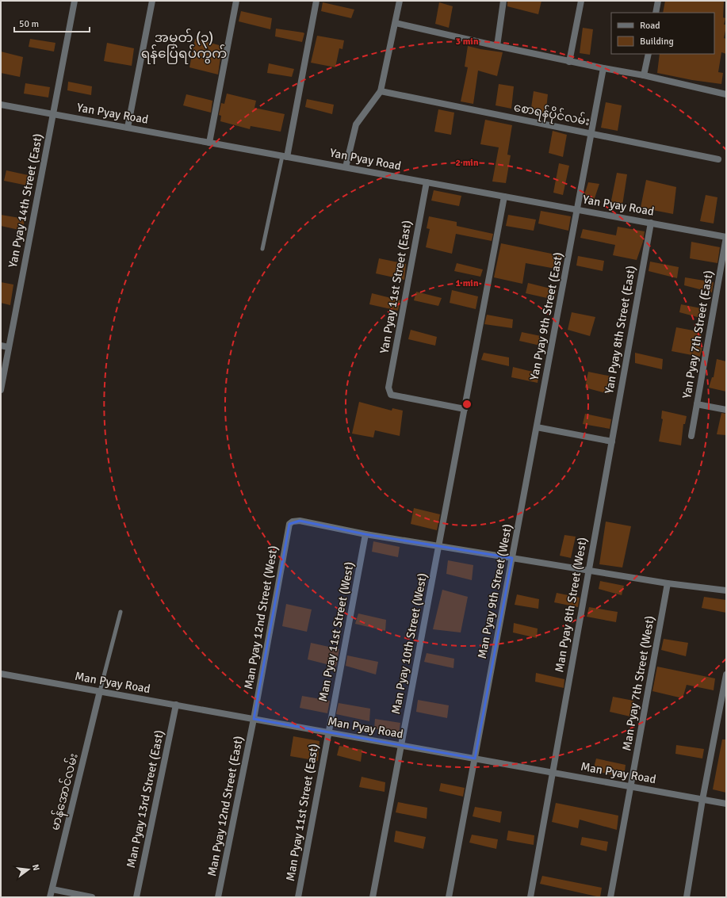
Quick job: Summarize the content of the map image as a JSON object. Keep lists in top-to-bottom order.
{
  "streets": {
    "street": [
      "Yan Pyay Road",
      "စောရန်ပိုင်လမ်း",
      "Yan Pyay 14th Street (East)",
      "Yan Pyay 11st Street (East)",
      "Yan Pyay 9th Street (East)",
      "Yan Pyay 8th Street (East)",
      "Yan Pyay 7th Street (East)",
      "Man Pyay 9th Street (West)",
      "Man Pyay 8th Street (West)",
      "Man Pyay 12nd Street (West)",
      "Man Pyay 11st Street (West)",
      "Man Pyay 10th Street (West)",
      "Man Pyay Road",
      "Man Pyay 7th Street (West)",
      "မာန်အောင်လမ်း",
      "Man Pyay 13rd Street (East)",
      "Man Pyay 12nd Street (East)",
      "Man Pyay 11st Street (East)"
    ]
  },
  "crossings": [
    ["Yan Pyay Road", "Yan Pyay 14th Street (East)"],
    ["Yan Pyay Road", "Yan Pyay 11st Street (East)"],
    ["Yan Pyay Road", "Yan Pyay 9th Street (East)"],
    ["Yan Pyay Road", "Yan Pyay 8th Street (East)"],
    ["Yan Pyay Road", "Yan Pyay 7th Street (East)"],
    ["Yan Pyay Road", "Man Pyay 10th Street (West)"],
    ["စောရန်ပိုင်လမ်း", "Yan Pyay 9th Street (East)"],
    ["Yan Pyay 11st Street (East)", "Man Pyay 10th Street (West)"],
    ["Yan Pyay 9th Street (East)", "Man Pyay 9th Street (West)"],
    ["Yan Pyay 8th Street (East)", "Man Pyay 8th Street (West)"],
    ["Man Pyay 9th Street (West)", "Man Pyay Road"],
    ["Man Pyay 8th Street (West)", "Man Pyay Road"],
    ["Man Pyay 12nd Street (West)", "Man Pyay 11st Street (West)"],
    ["Man Pyay 12nd Street (West)", "Man Pyay Road"],
    ["Man Pyay 12nd Street (West)", "Man Pyay 12nd Street (East)"],
    ["Man Pyay 11st Street (West)", "Man Pyay Road"],
    ["Man Pyay 11st Street (West)", "Man Pyay 11st Street (East)"],
    ["Man Pyay 10th Street (West)", "Man Pyay Road"],
    ["Man Pyay Road", "Man Pyay 7th Street (West)"],
    ["Man Pyay Road", "မာန်အောင်လမ်း"],
    ["Man Pyay Road", "Man Pyay 13rd Street (East)"],
    ["Man Pyay Road", "Man Pyay 12nd Street (East)"],
    ["Man Pyay Road", "Man Pyay 11st Street (East)"]
  ],
  "districts": ["အမှတ် (၃) ရန်ပြေရပ်ကွက်"],
  "legend": ["Road", "Building"],
  "scale_bar": "50 m",
  "north": "right",
  "rings": ["3 min", "2 min", "1 min"]
}
